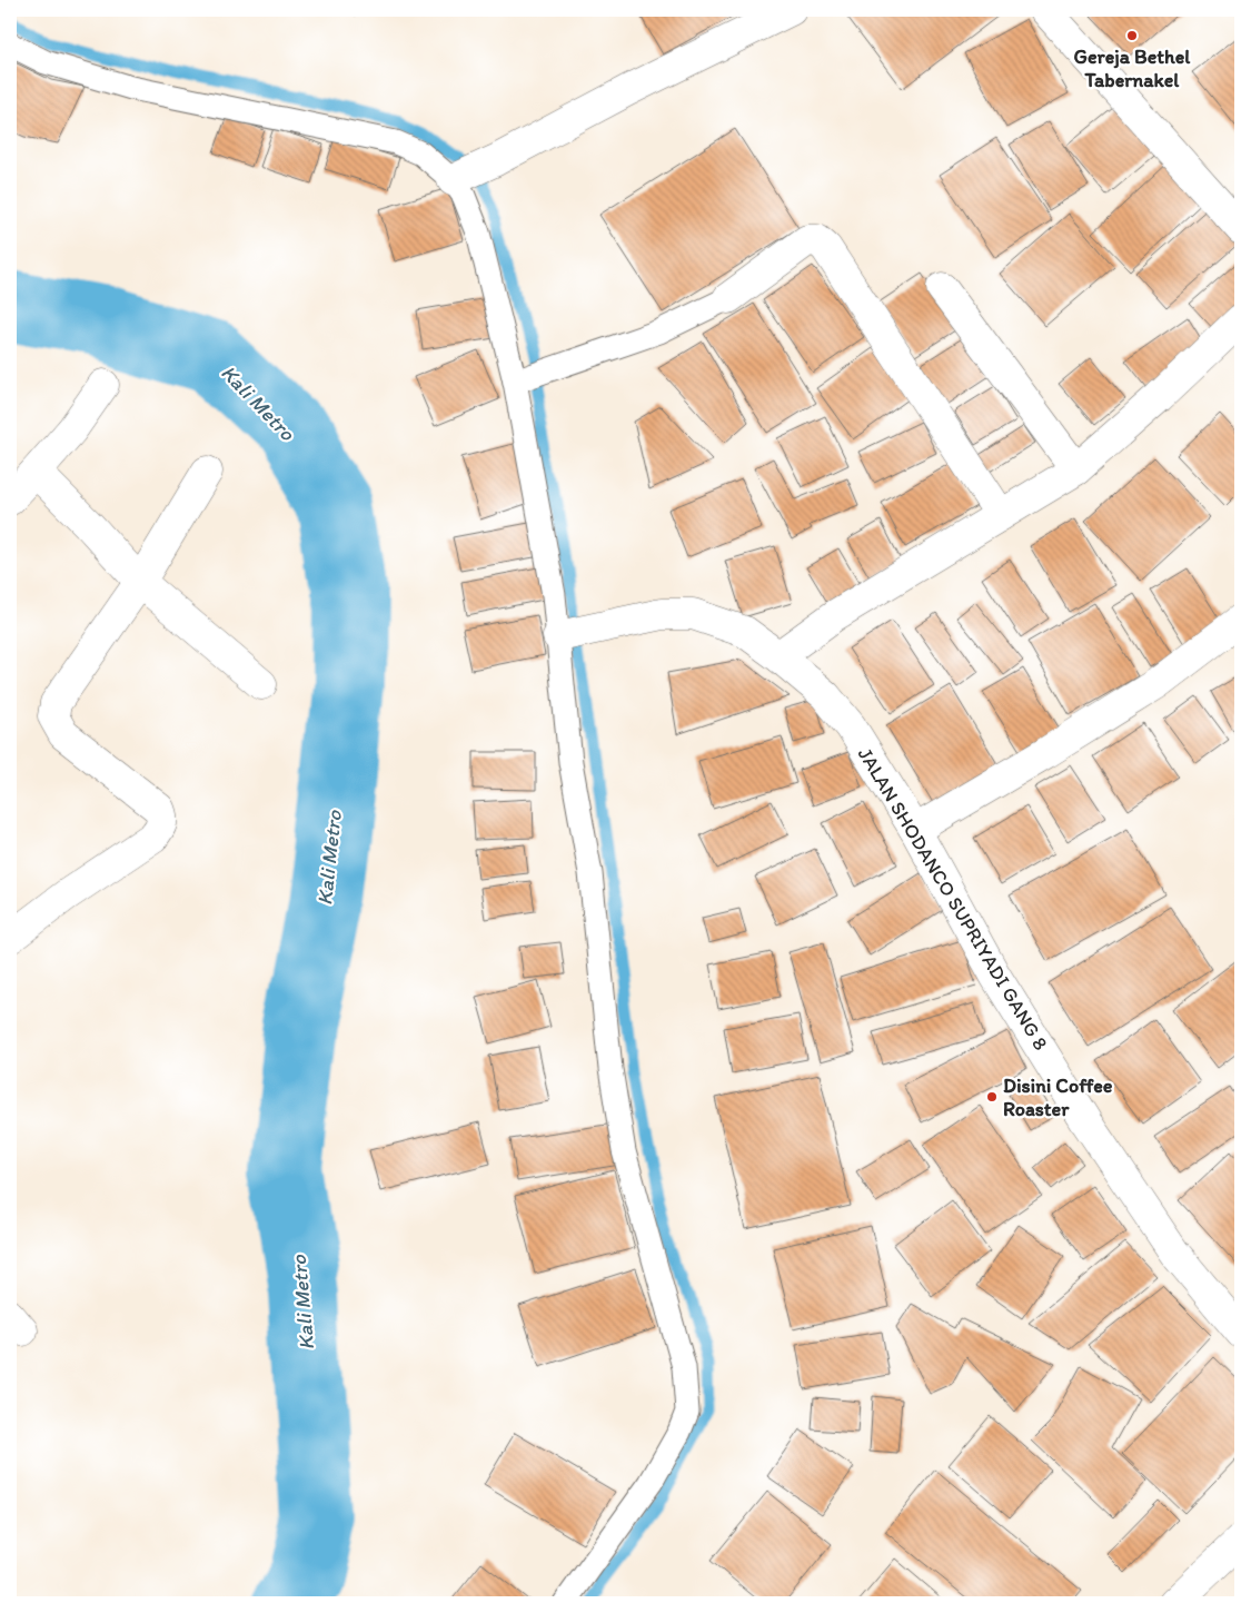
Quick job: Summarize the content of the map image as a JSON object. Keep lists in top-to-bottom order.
{
  "streets": {
    "street": ["JALAN SHODANCO SUPRIYADI GANG 8"]
  },
  "water": ["Kali Metro"],
  "places": ["Gereja Bethel Tabernakel", "Disini Coffee Roaster"]
}
